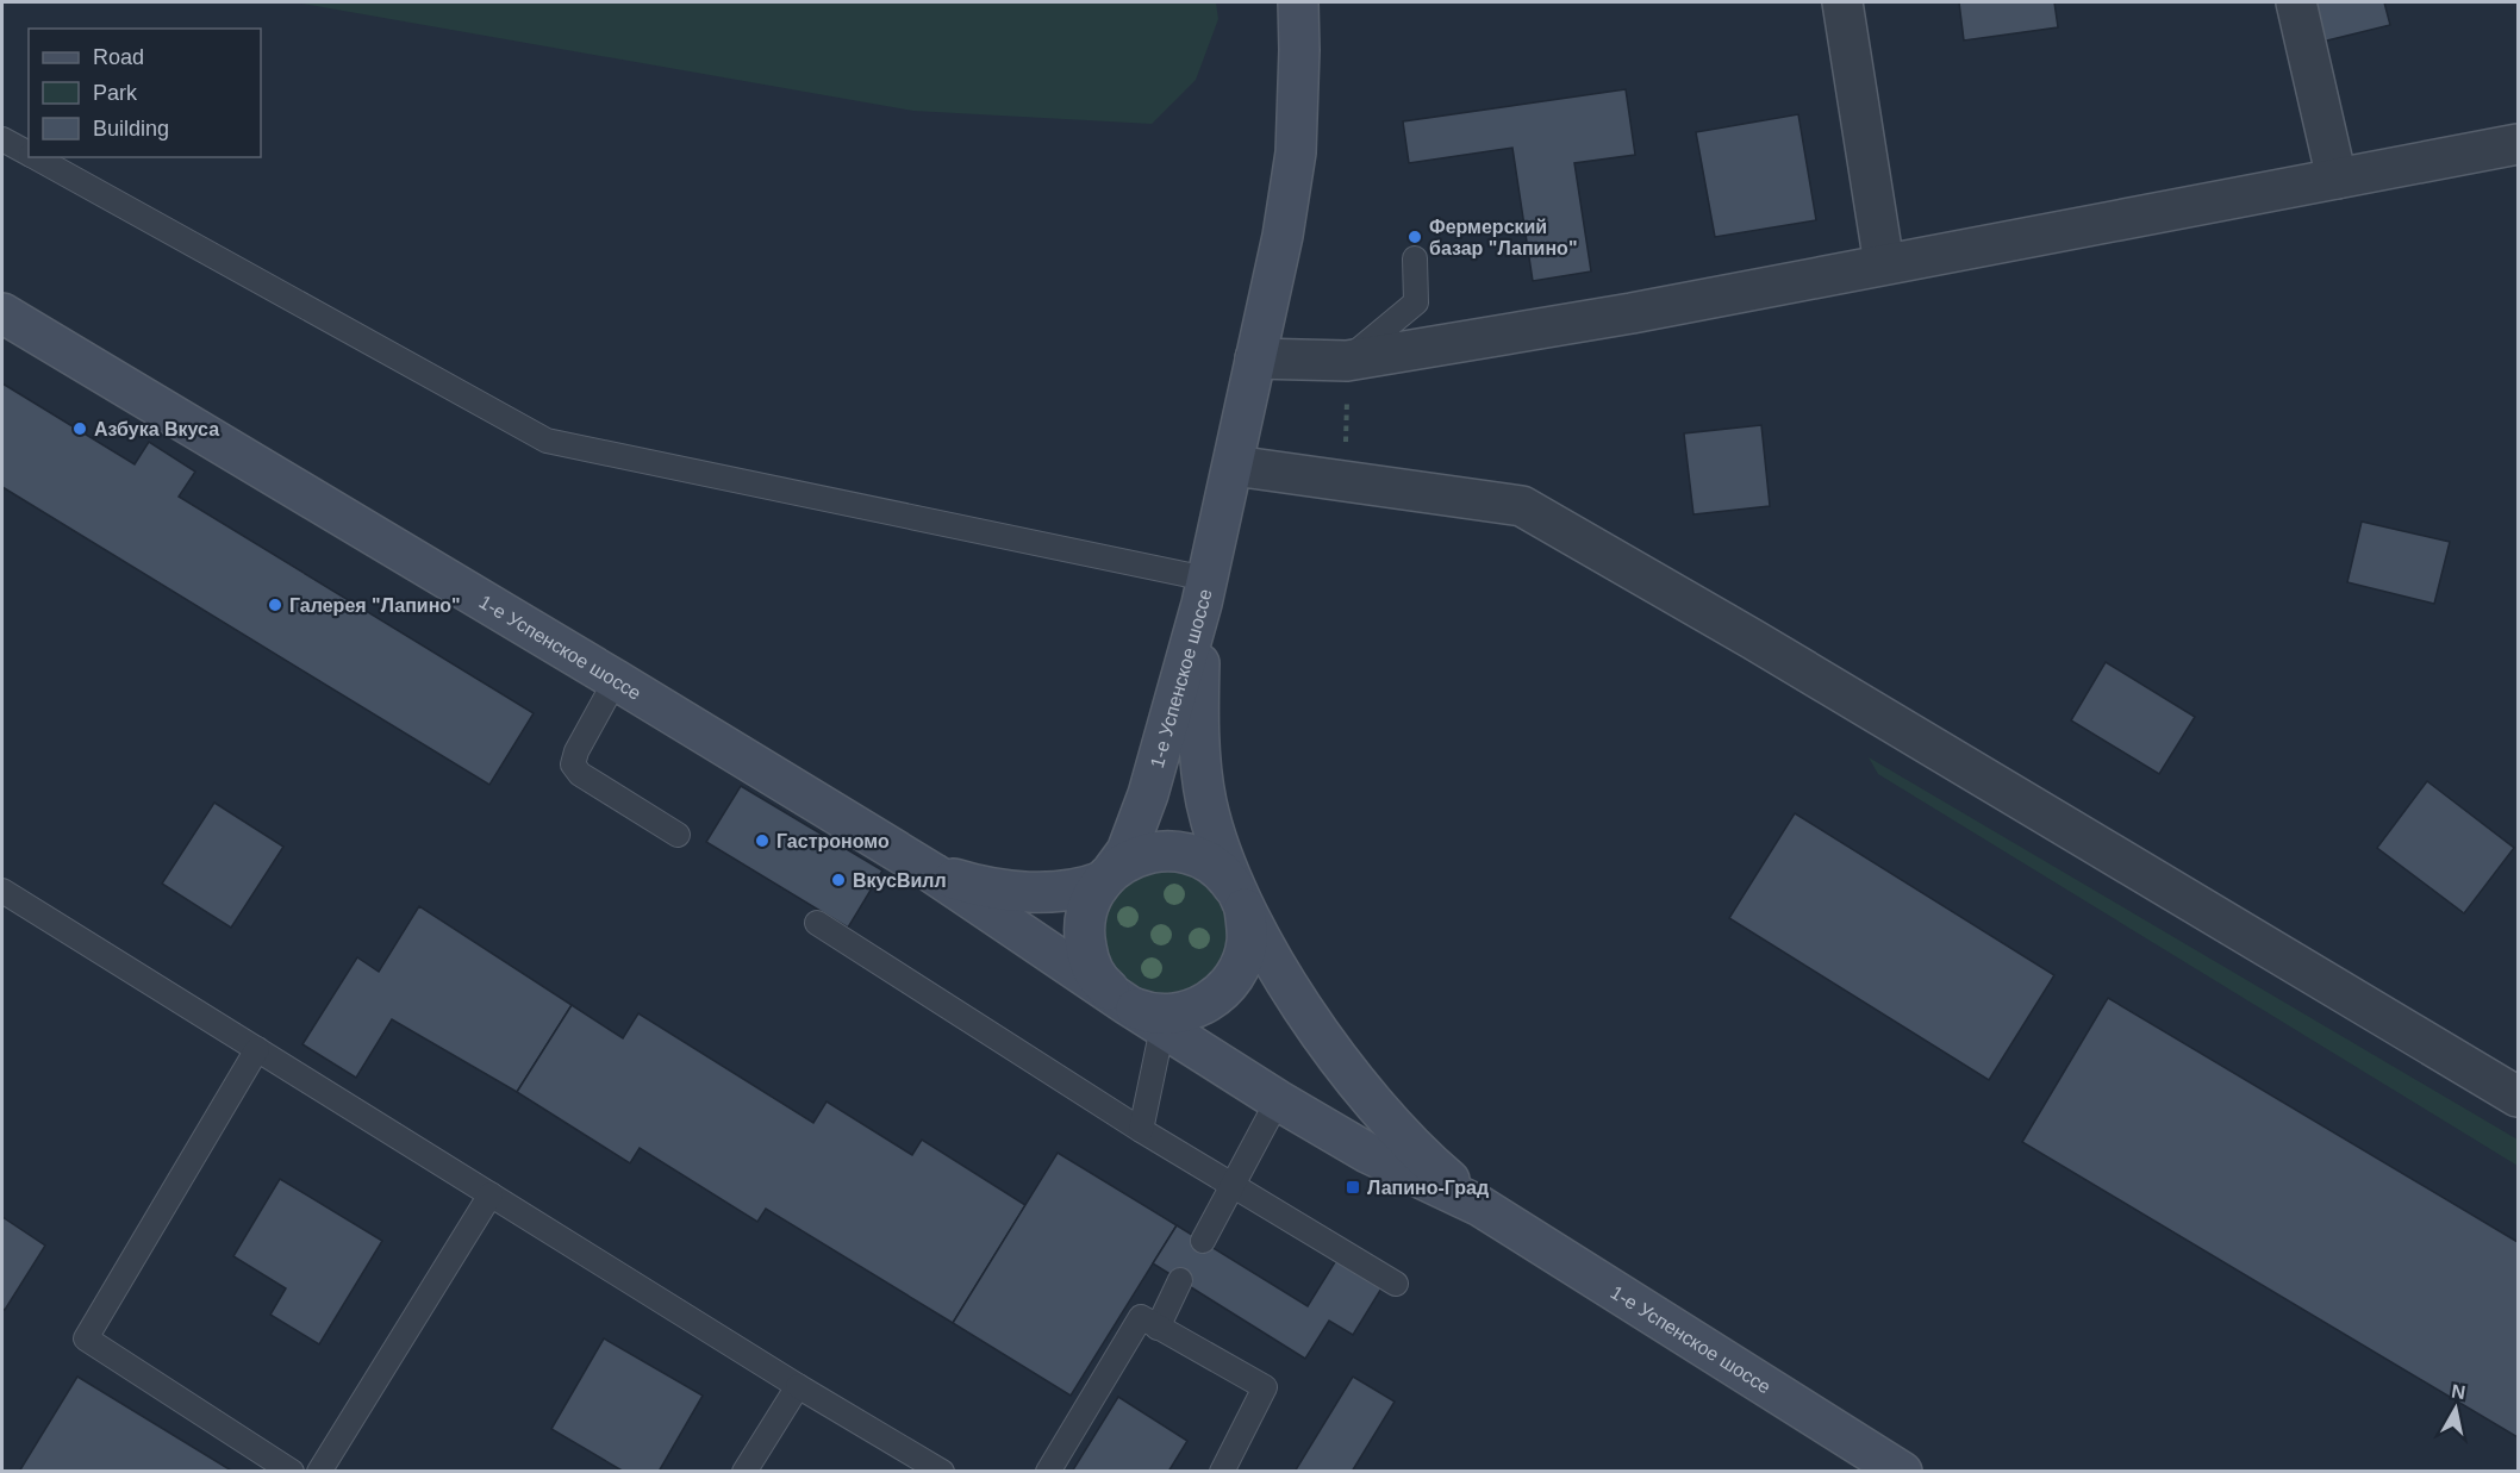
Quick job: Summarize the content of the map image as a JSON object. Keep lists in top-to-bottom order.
{
  "streets": {
    "main road": ["1-е Успенское шоссе"]
  },
  "places": {
    "other": [
      "Фермерский базар \"Лапино\"",
      "Азбука Вкуса",
      "Галерея \"Лапино\"",
      "Гастрономо",
      "ВкусВилл"
    ],
    "transit": ["Лапино-Град"]
  },
  "legend": ["Road", "Park", "Building"],
  "north": "top"
}
